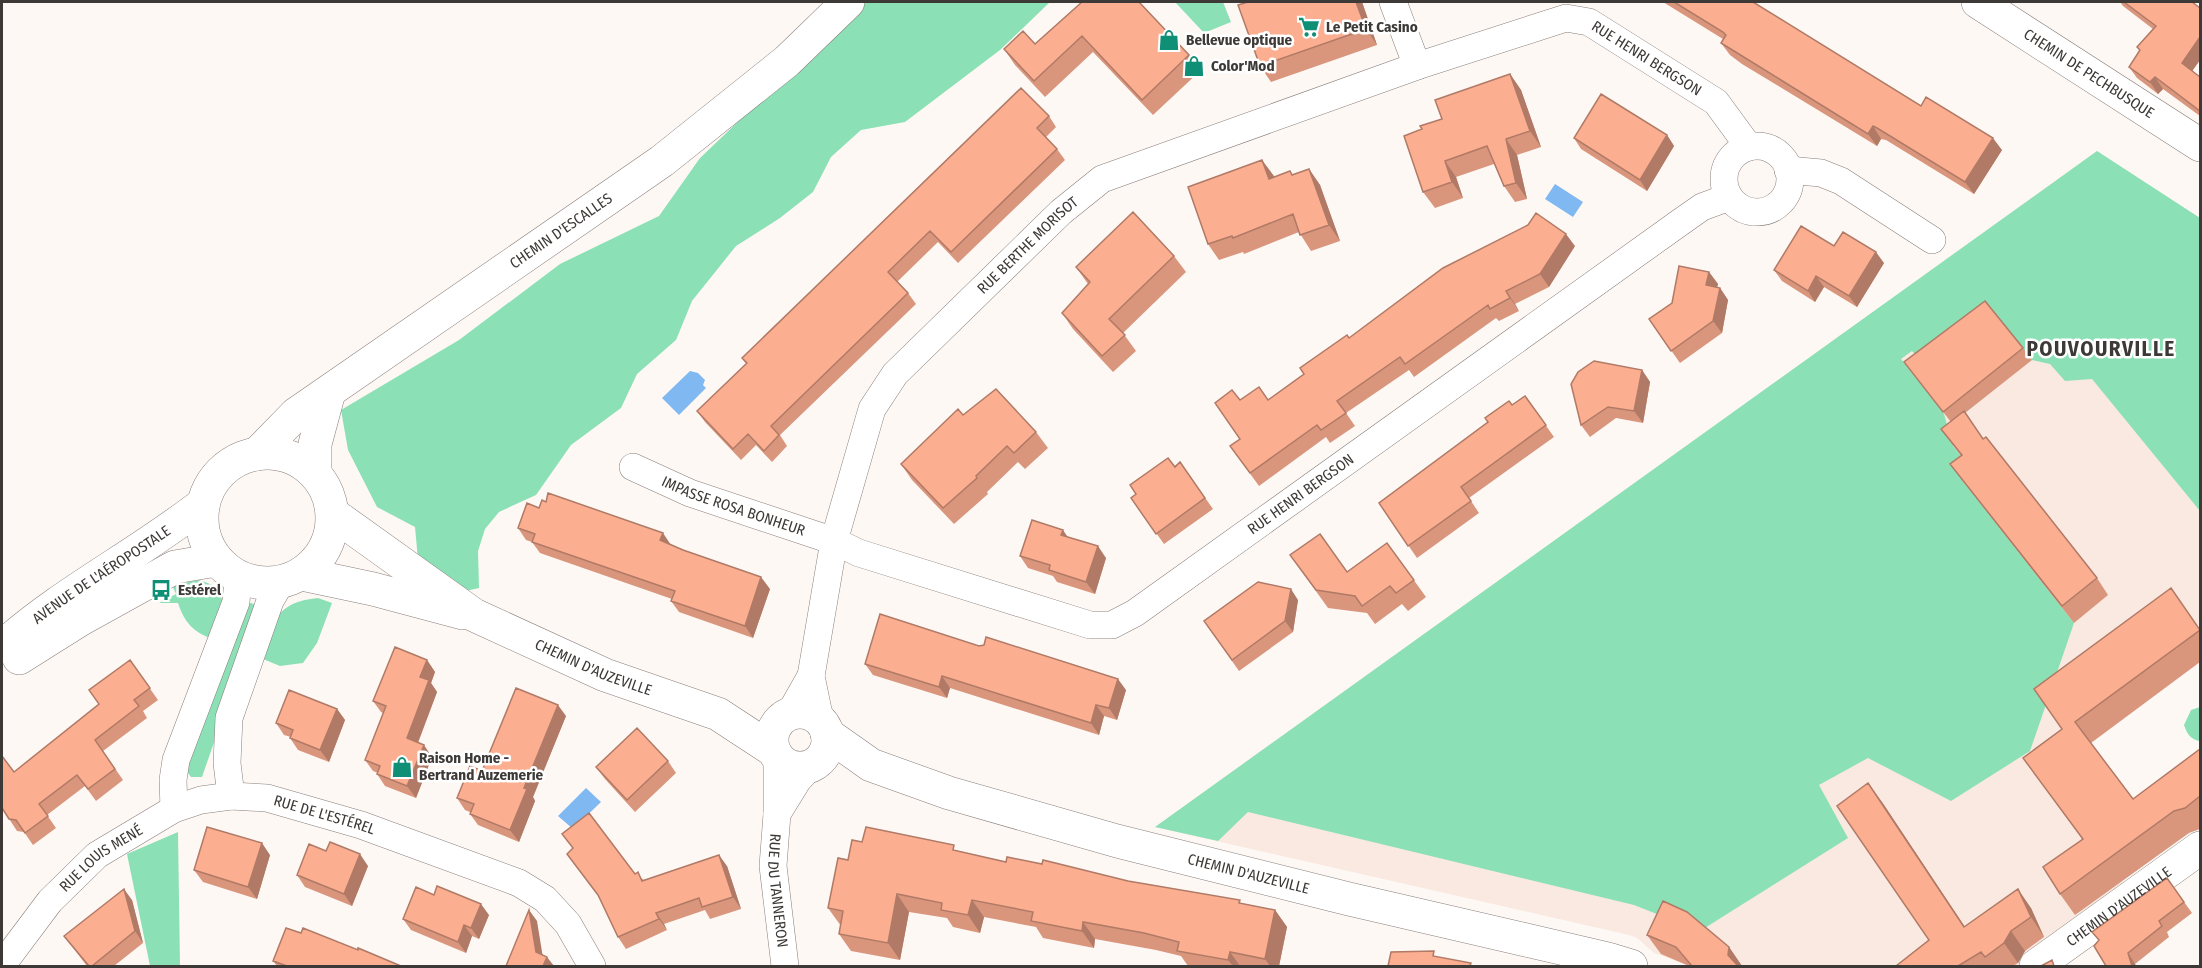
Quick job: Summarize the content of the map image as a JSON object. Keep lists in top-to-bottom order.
{
  "streets": {
    "street": [
      "RUE HENRI BERGSON",
      "CHEMIN DE PECHBUSQUE",
      "CHEMIN D'ESCALLES",
      "RUE BERTHE MORISOT",
      "IMPASSE ROSA BONHEUR",
      "AVENUE DE L'AÉROPOSTALE",
      "CHEMIN D'AUZEVILLE",
      "RUE DE L'ESTÉREL",
      "RUE LOUIS MENÉ",
      "RUE DU TANNERON"
    ]
  },
  "crossings": [
    ["RUE HENRI BERGSON", "RUE BERTHE MORISOT"],
    ["RUE HENRI BERGSON", "IMPASSE ROSA BONHEUR"],
    ["CHEMIN D'ESCALLES", "AVENUE DE L'AÉROPOSTALE"],
    ["CHEMIN D'ESCALLES", "CHEMIN D'AUZEVILLE"],
    ["RUE BERTHE MORISOT", "IMPASSE ROSA BONHEUR"],
    ["RUE BERTHE MORISOT", "CHEMIN D'AUZEVILLE"],
    ["RUE BERTHE MORISOT", "RUE DU TANNERON"],
    ["AVENUE DE L'AÉROPOSTALE", "CHEMIN D'AUZEVILLE"],
    ["CHEMIN D'AUZEVILLE", "RUE DU TANNERON"],
    ["RUE DE L'ESTÉREL", "RUE LOUIS MENÉ"]
  ],
  "districts": ["POUVOURVILLE"],
  "places": {
    "supermarket": ["Le Petit Casino"],
    "shop": ["Bellevue optique", "Color'Mod", "Raison Home - Bertrand Auzemerie"],
    "bus stop": ["Estérel"]
  }
}
